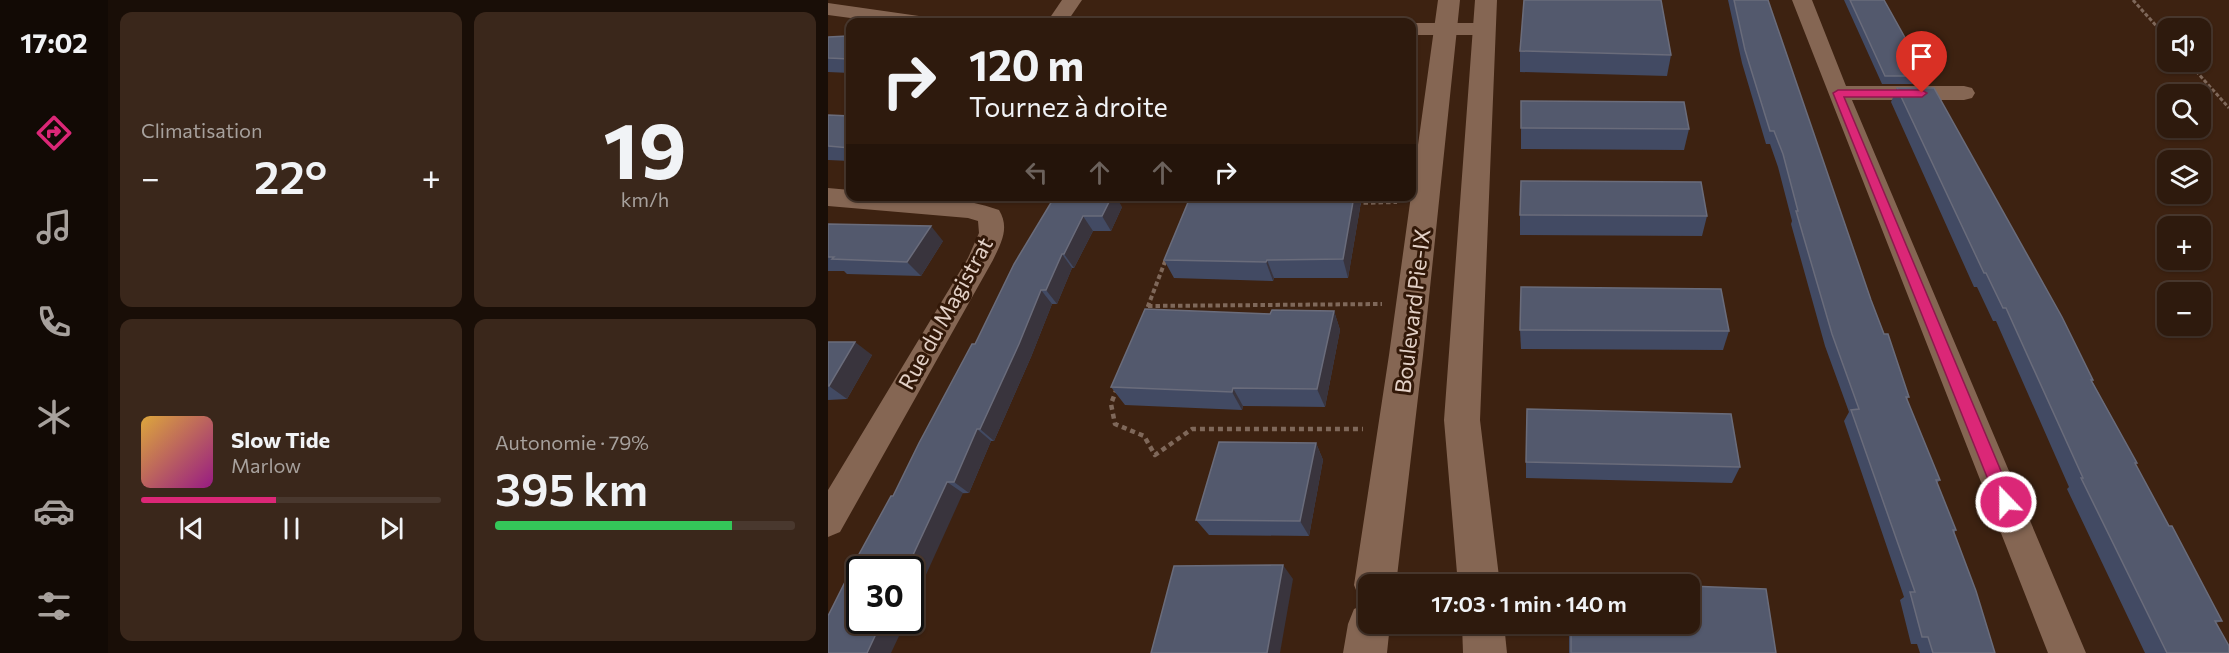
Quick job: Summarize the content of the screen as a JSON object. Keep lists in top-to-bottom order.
{
  "streets": {
    "street": ["Boulevard Pie-IX", "Rue du Magistrat"]
  },
  "page": {
    "tabs": "17:02",
    "tile": [
      "Climatisation",
      ["19", "km/h"],
      ["Autonomie · 79%", "395 km"]
    ],
    "map_buttons": ["+", "−"],
    "turn": ["120 m", "Tournez à droite"],
    "heat": ["−", "22°", "+"],
    "song": ["Slow Tide", "Marlow"],
    "limit": "30",
    "trip": "17:03 · 1 min · 140 m"
  }
}
